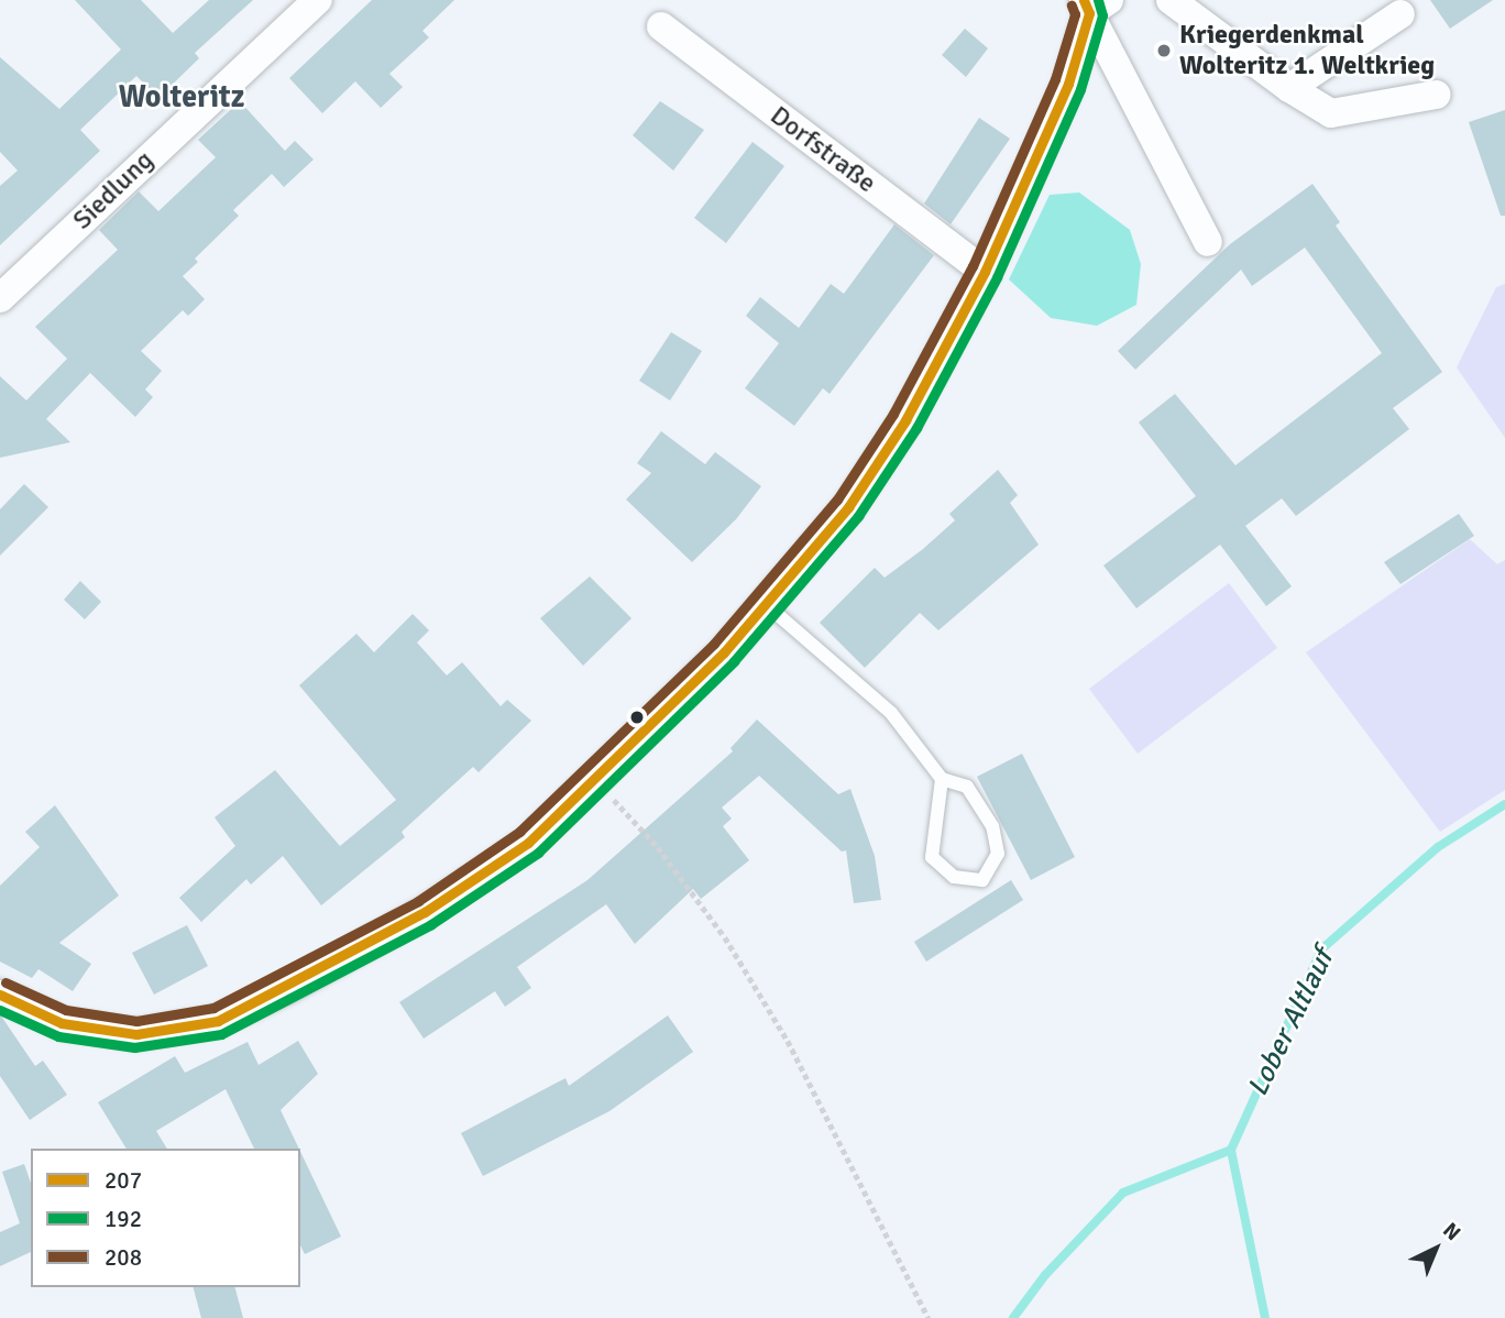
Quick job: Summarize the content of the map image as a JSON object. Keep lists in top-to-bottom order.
{
  "streets": {
    "street": ["Dorfstraße", "Siedlung"]
  },
  "districts": ["Wolteritz"],
  "water": ["Lober Altlauf"],
  "places": ["Kriegerdenkmal Wolteritz 1. Weltkrieg"],
  "lines": ["transit line 207", "transit line 192", "transit line 208"],
  "legend": ["207", "192", "208"],
  "north": "top right"
}
